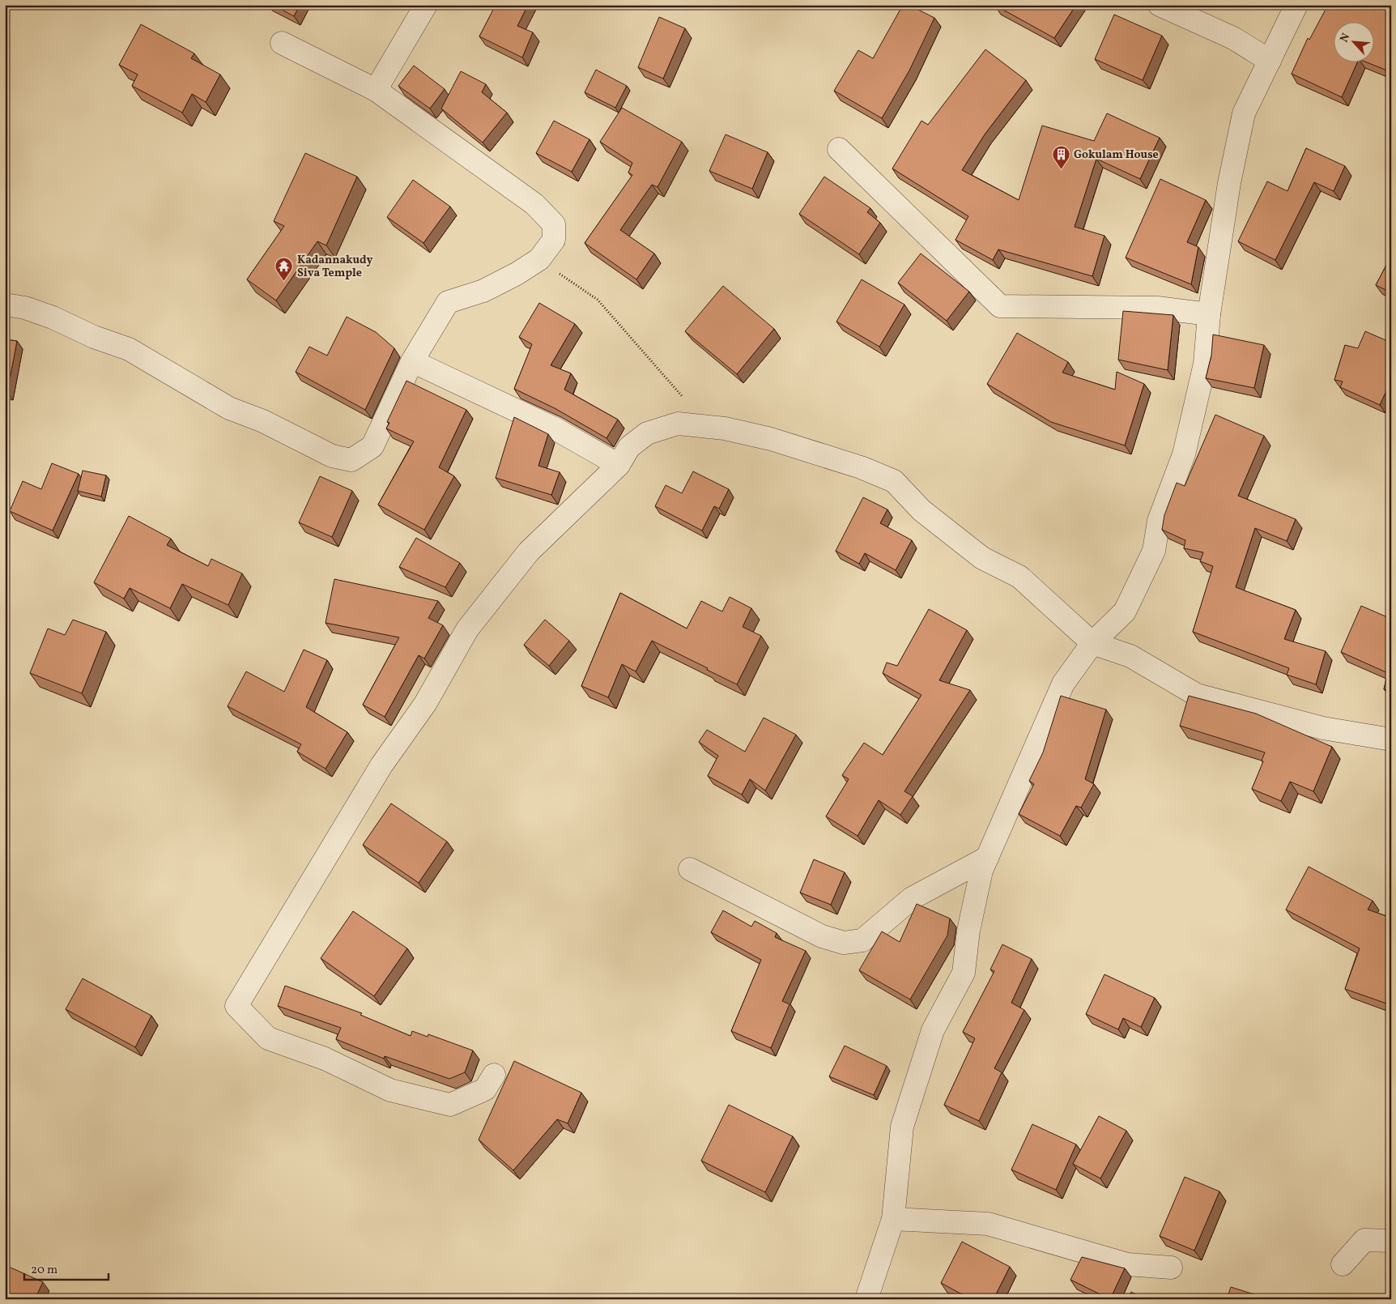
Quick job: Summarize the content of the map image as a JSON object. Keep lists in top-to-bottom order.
{
  "places": {
    "building": ["Gokulam House"],
    "temple": ["Kadannakudy Siva Temple"]
  },
  "scale_bar": "20 m",
  "north": "top left"
}
